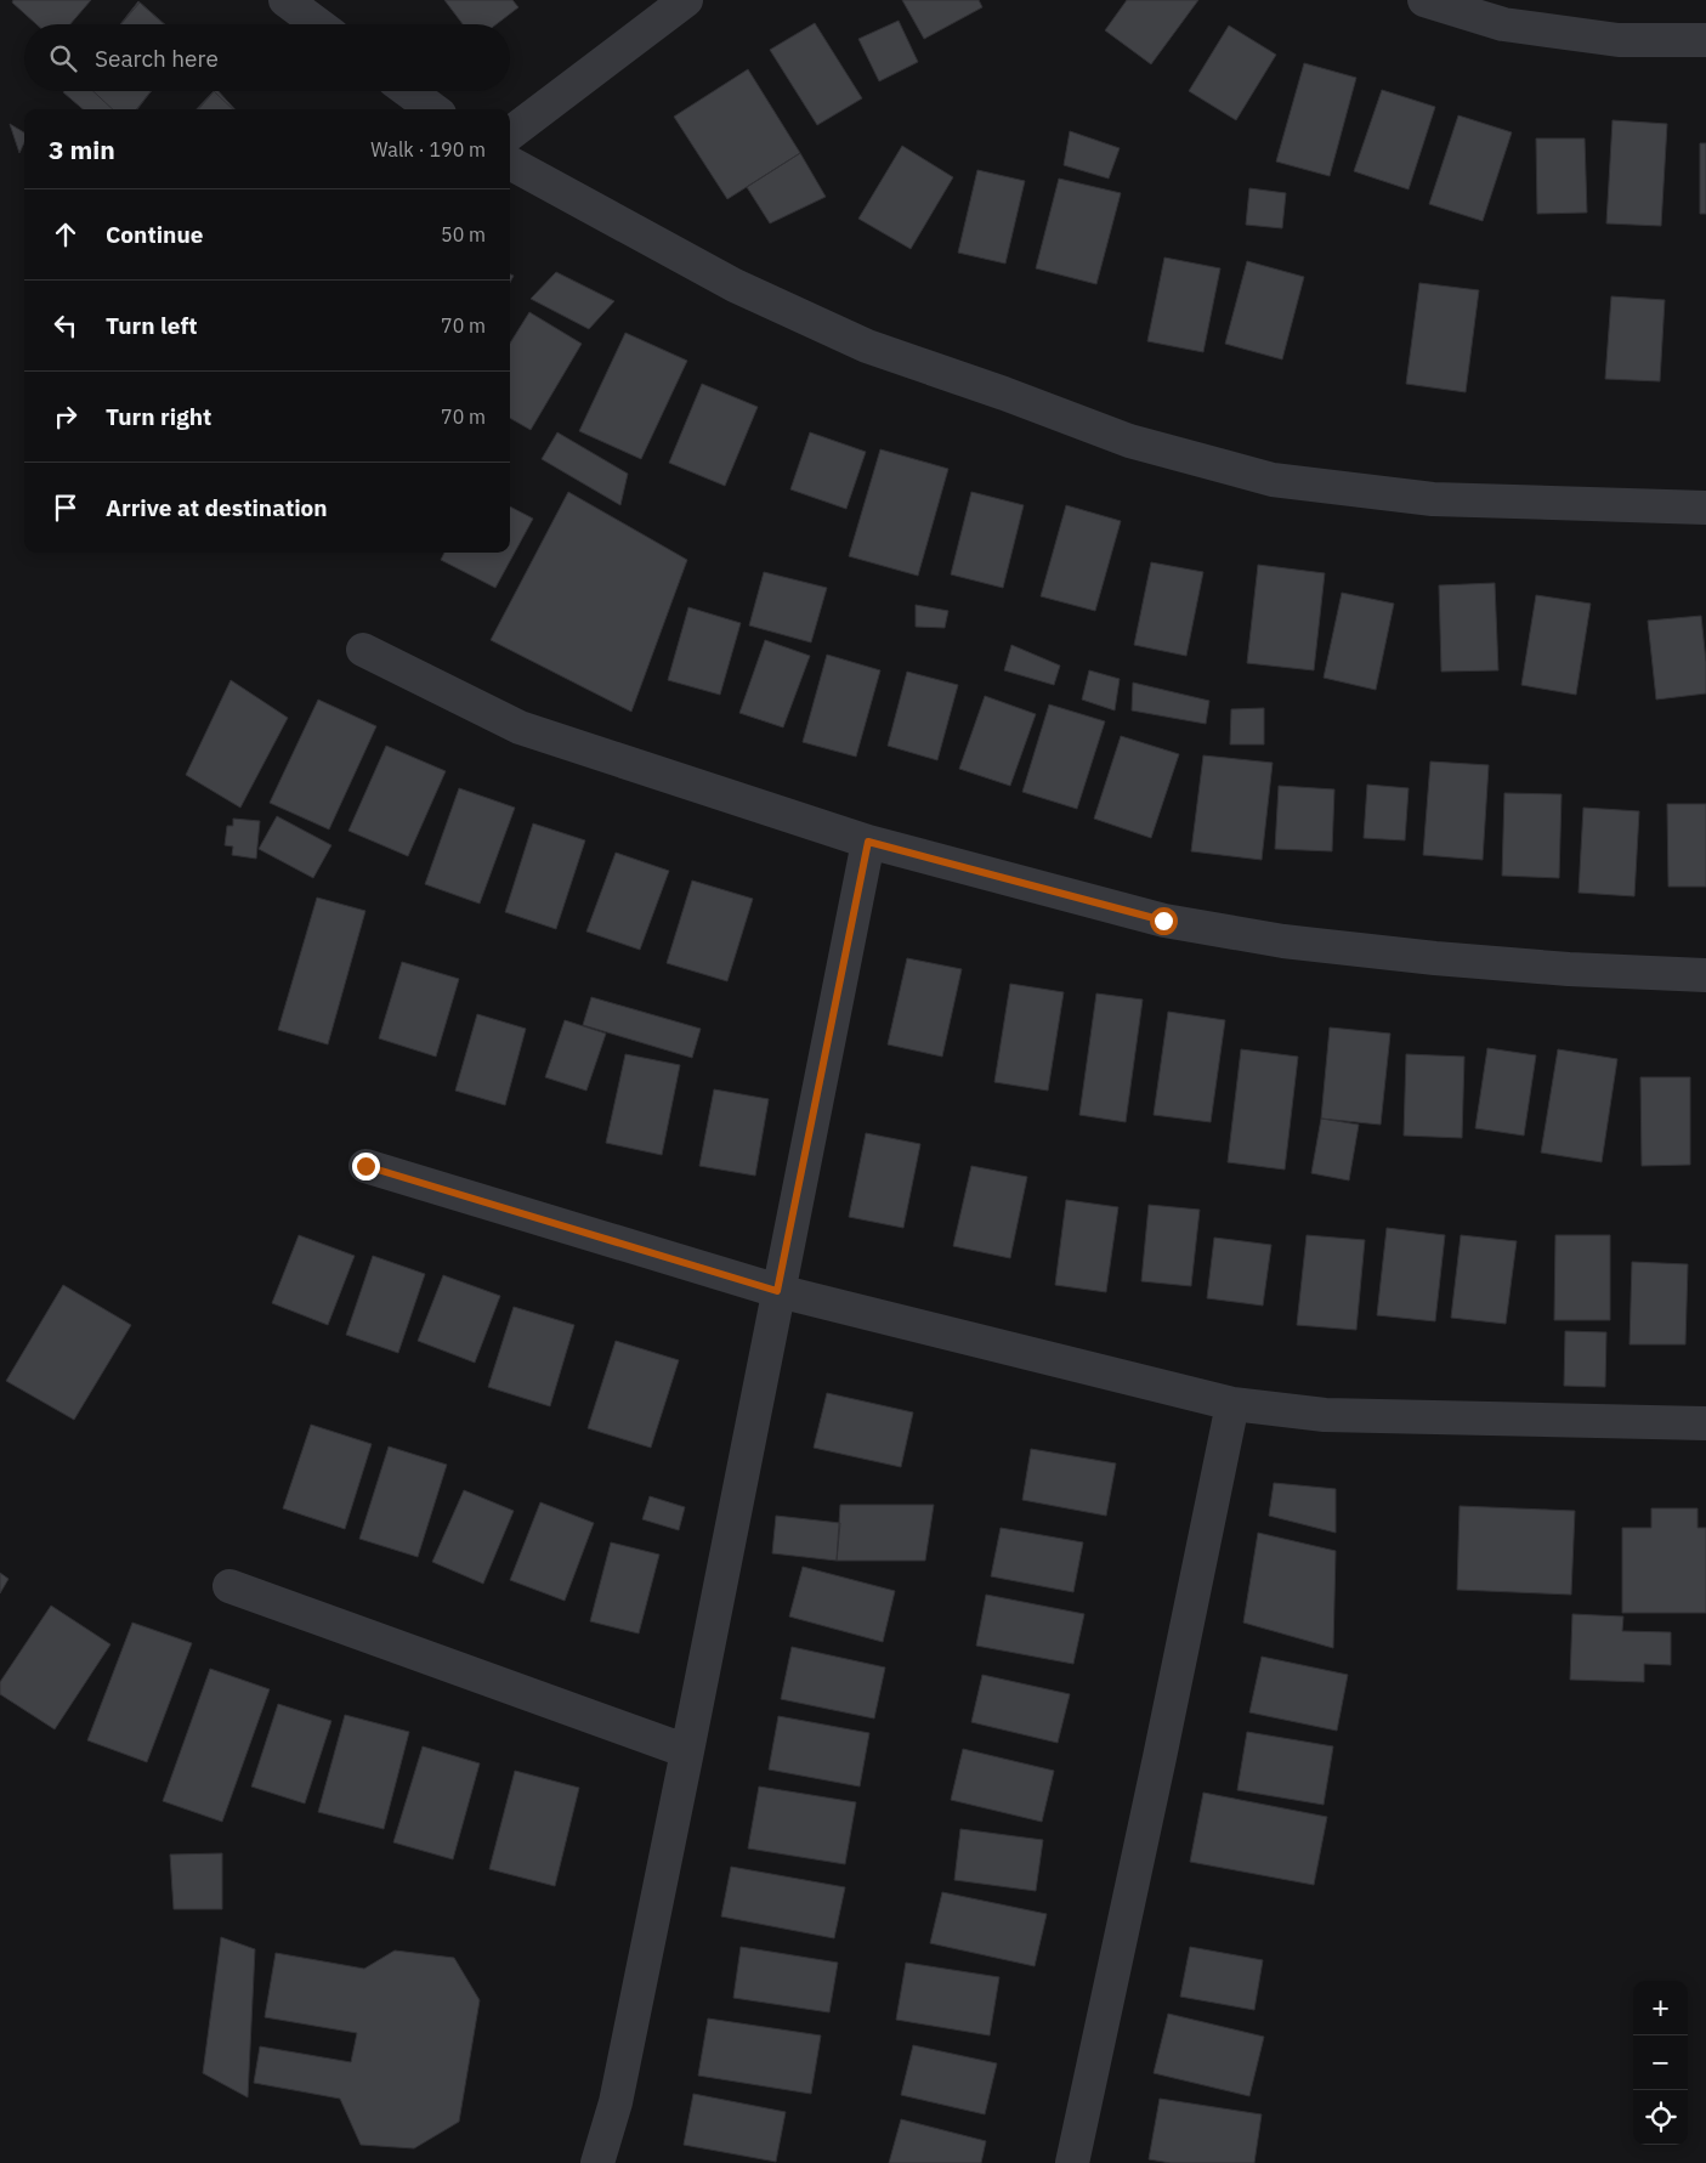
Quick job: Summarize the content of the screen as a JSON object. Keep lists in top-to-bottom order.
{
  "page": {
    "search": "Search here",
    "heading": ["3 min", "Walk · 190 m"],
    "list": [
      ["Continue", "50 m"],
      ["Turn left", "70 m"],
      ["Turn right", "70 m"],
      "Arrive at destination"
    ],
    "map_buttons": ["+", "−"]
  }
}
